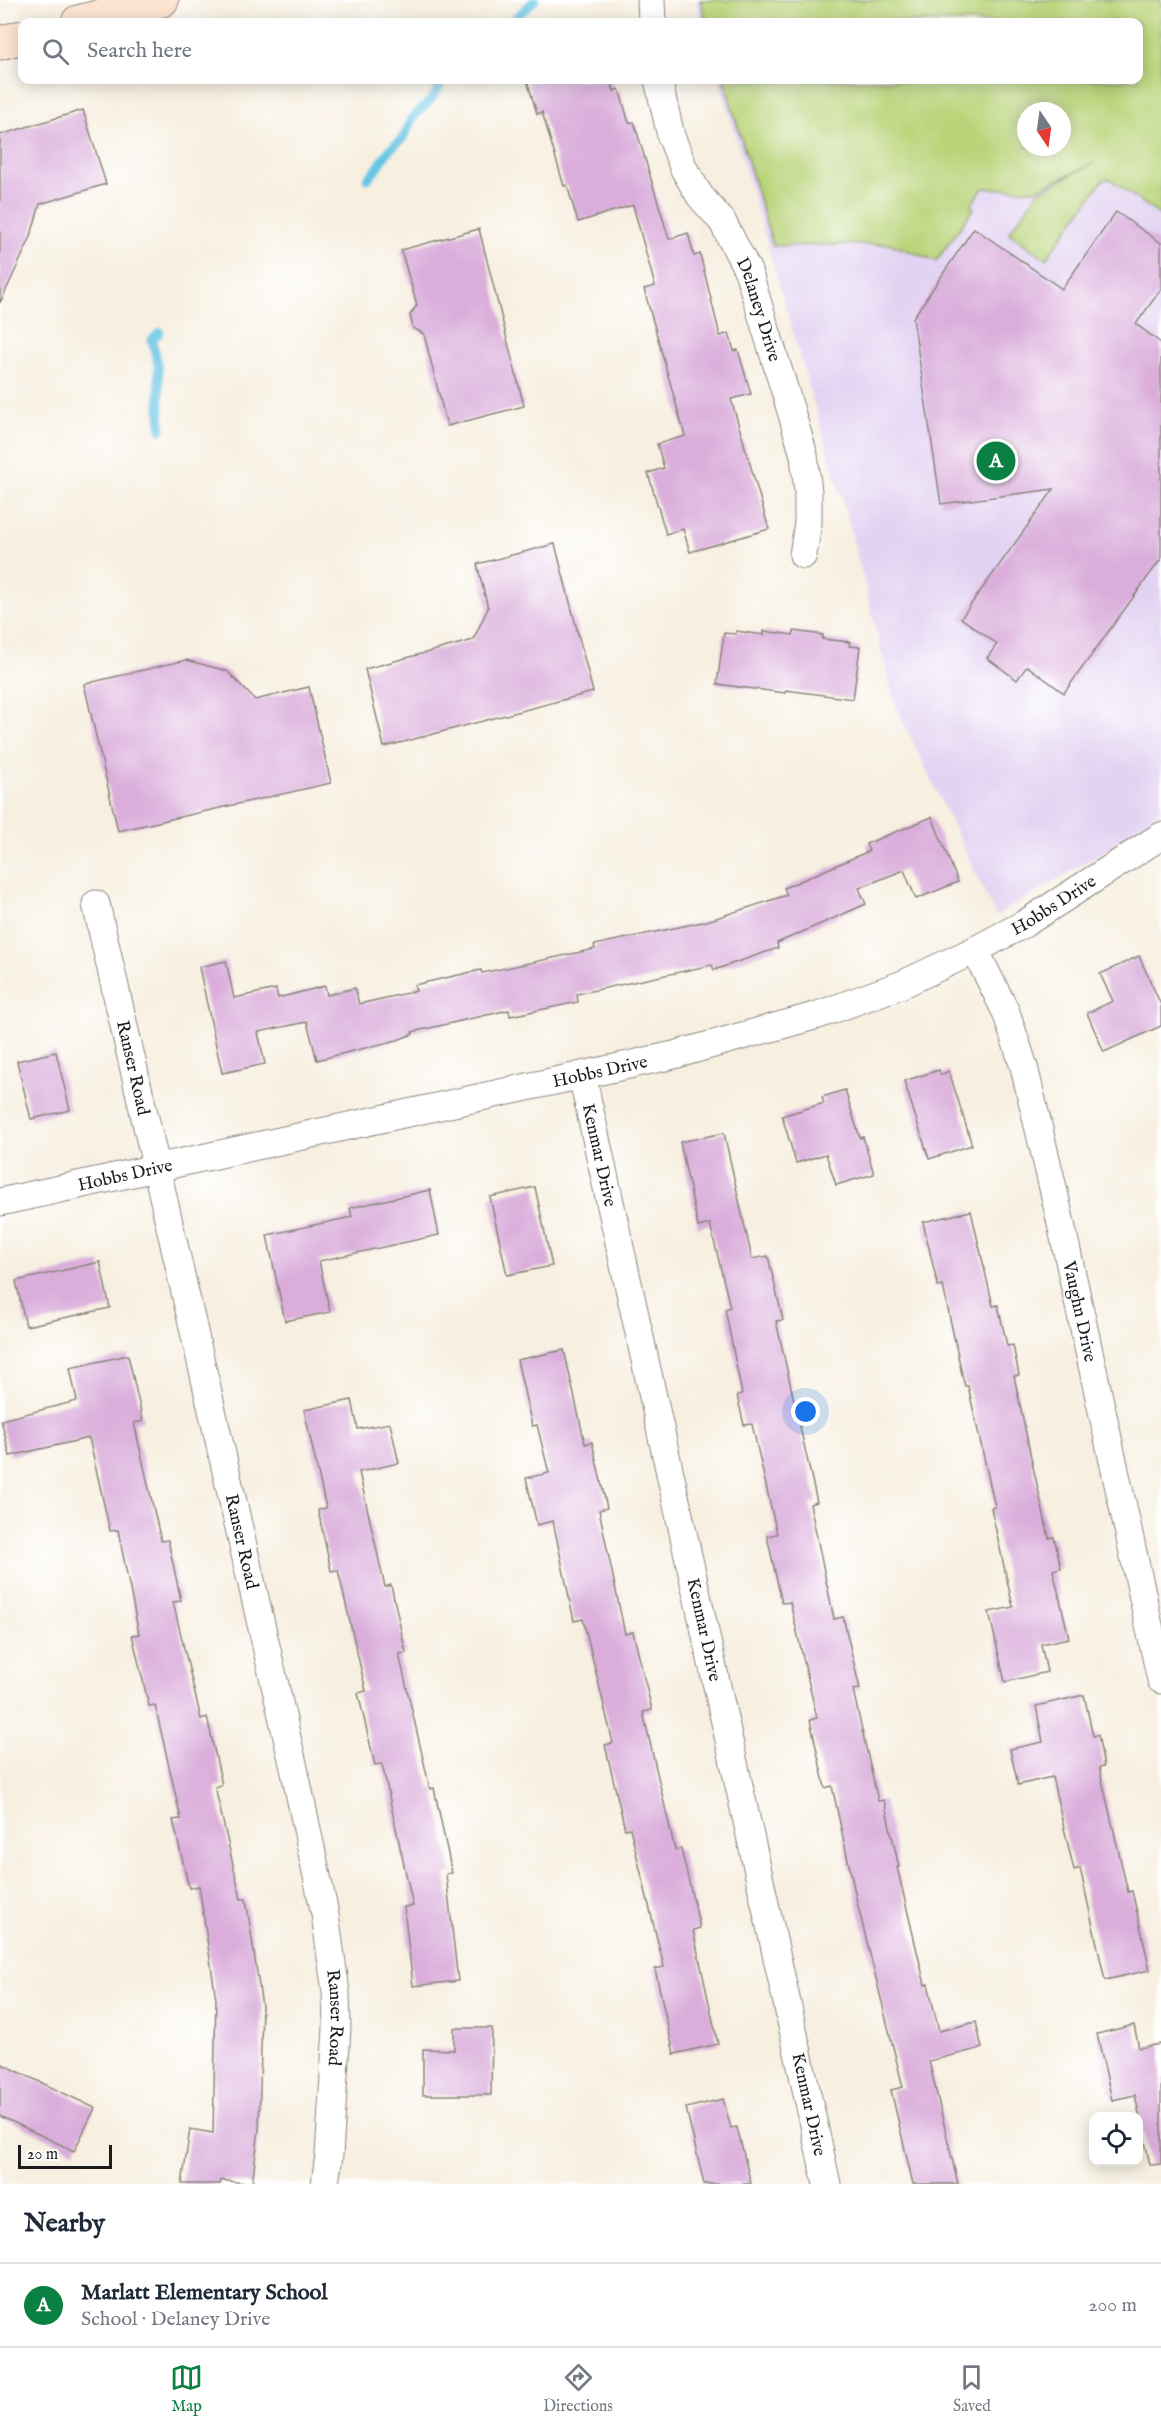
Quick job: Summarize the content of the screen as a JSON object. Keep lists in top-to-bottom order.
{
  "streets": {
    "street": [
      "Delaney Drive",
      "Hobbs Drive",
      "Ranser Road",
      "Kenmar Drive",
      "Vaughn Drive"
    ]
  },
  "crossings": [
    ["Hobbs Drive", "Ranser Road"],
    ["Hobbs Drive", "Kenmar Drive"],
    ["Hobbs Drive", "Vaughn Drive"]
  ],
  "scale_bar": "20 m",
  "north": "bottom",
  "page": {
    "search": "Search here",
    "pins": "A",
    "scale": "20 m",
    "heading": "Nearby",
    "list": [
      {
        "mark": "A",
        "name": "Marlatt Elementary School",
        "note": "School · Delaney Drive",
        "value": "200 m"
      }
    ],
    "nav": ["Map", "Directions", "Saved"]
  }
}
